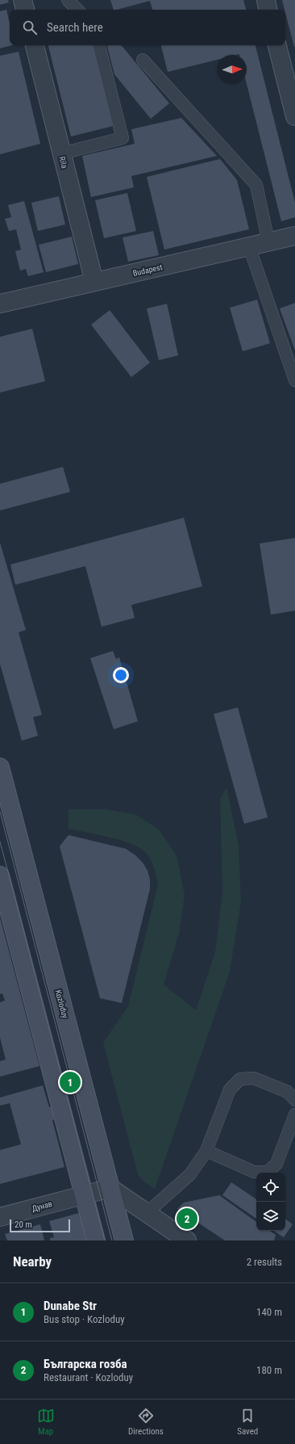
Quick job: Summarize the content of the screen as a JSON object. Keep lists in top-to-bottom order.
{
  "streets": {
    "main road": ["Kozloduy"],
    "street": ["Rila", "Budapest", "Дунав"]
  },
  "crossings": [
    ["Rila", "Budapest"],
    ["Kozloduy", "Дунав"]
  ],
  "scale_bar": "20 m",
  "north": "right",
  "page": {
    "search": "Search here",
    "pins": ["1", "2"],
    "scale": "20 m",
    "heading": ["Nearby", "2 results"],
    "list": [
      {
        "mark": "1",
        "name": "Dunabe Str",
        "note": "Bus stop · Kozloduy",
        "value": "140 m"
      },
      {
        "mark": "2",
        "name": "Българска гозба",
        "note": "Restaurant · Kozloduy",
        "value": "180 m"
      }
    ],
    "nav": ["Map", "Directions", "Saved"]
  }
}
